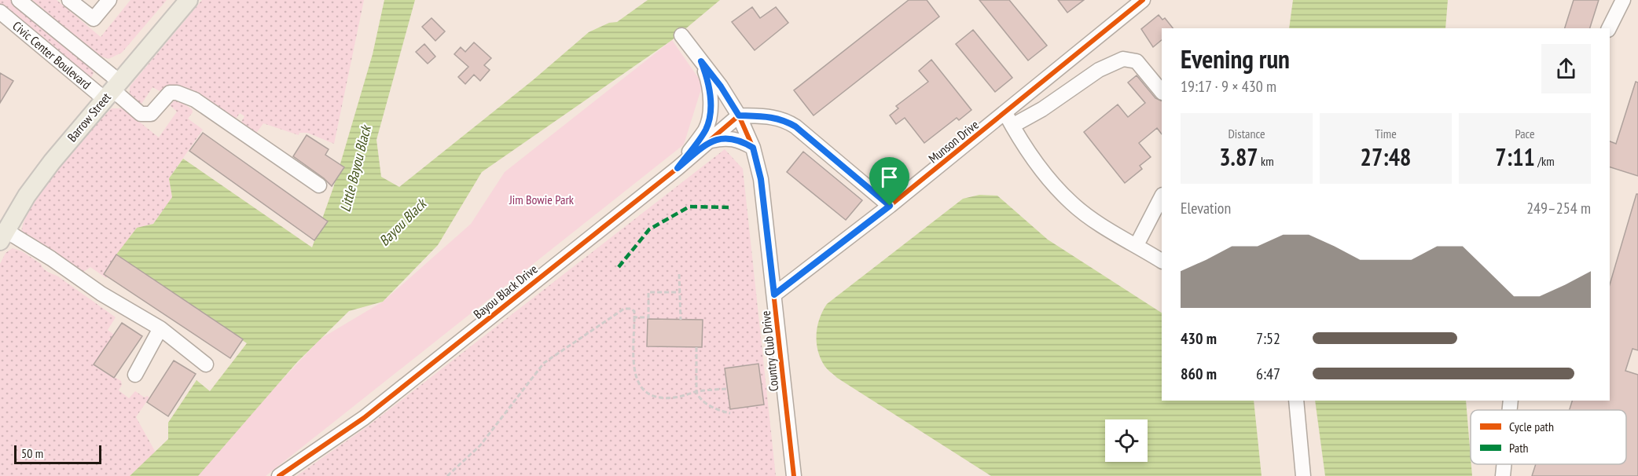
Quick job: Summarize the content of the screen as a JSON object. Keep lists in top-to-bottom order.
{
  "streets": {
    "main road": ["Barrow Street"],
    "street": [
      "Civic Center Boulevard",
      "Munson Drive",
      "Bayou Black Drive",
      "Country Club Drive"
    ]
  },
  "crossings": [
    ["Civic Center Boulevard", "Barrow Street"],
    ["Munson Drive", "Country Club Drive"],
    ["Bayou Black Drive", "Country Club Drive"]
  ],
  "water": ["Little Bayou Black", "Bayou Black"],
  "parks": ["Jim Bowie Park"],
  "legend": ["Cycle path", "Path"],
  "scale_bar": "50 m",
  "page": {
    "heading": ["Evening run", "19:17 · 9 × 430 m"],
    "stats": [
      ["Distance", "3.87 km"],
      ["Time", "27:48"],
      ["Pace", "7:11 /km"]
    ],
    "chart": ["Elevation", "249–254 m"],
    "list": [
      {
        "name": "430 m",
        "note": "7:52"
      },
      {
        "name": "860 m",
        "note": "6:47"
      }
    ],
    "scale": "50 m"
  }
}
